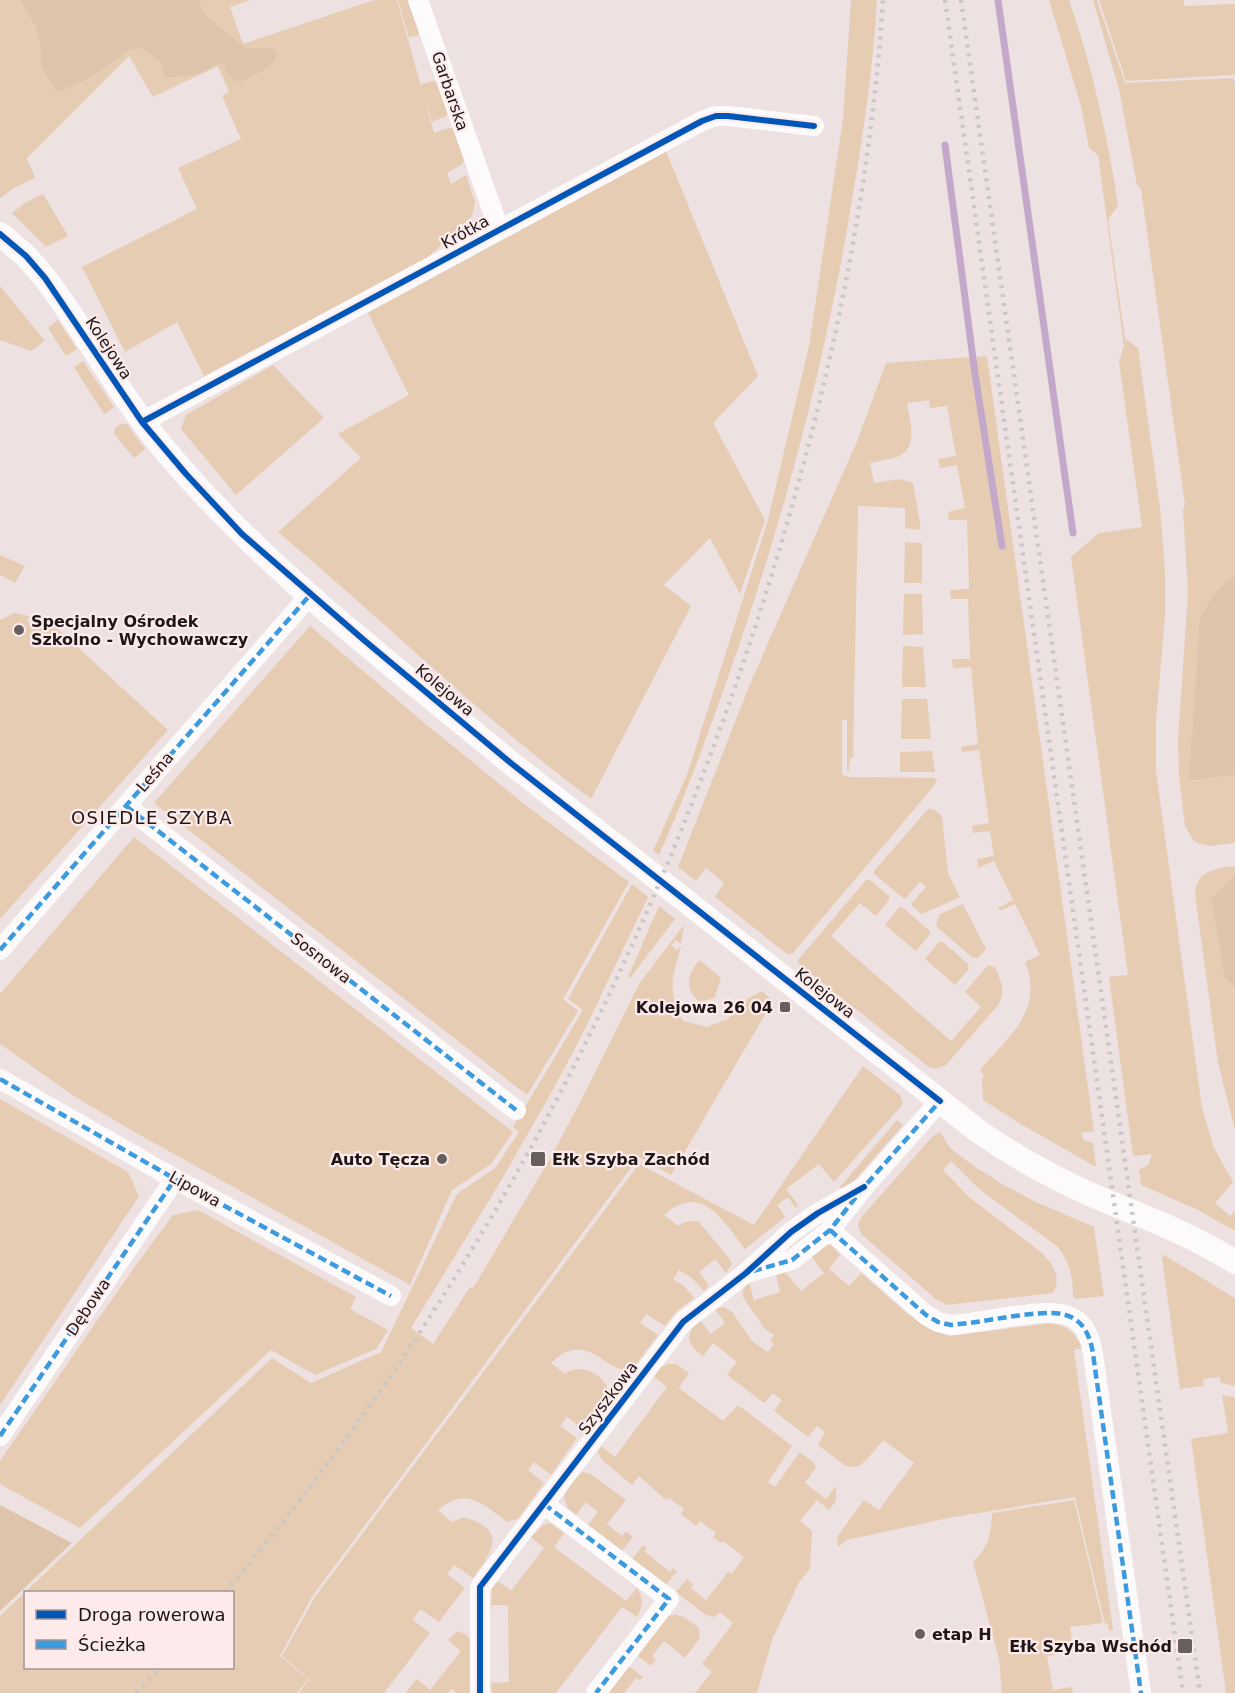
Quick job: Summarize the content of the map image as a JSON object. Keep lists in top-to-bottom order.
{
  "streets": {
    "street": [
      "Garbarska",
      "Krótka",
      "Kolejowa",
      "Leśna",
      "Sosnowa",
      "Lipowa",
      "Dębowa",
      "Szyszkowa"
    ]
  },
  "crossings": [
    ["Garbarska", "Krótka"],
    ["Krótka", "Kolejowa"],
    ["Kolejowa", "Leśna"],
    ["Kolejowa", "Szyszkowa"],
    ["Leśna", "Sosnowa"],
    ["Lipowa", "Dębowa"]
  ],
  "districts": ["OSIEDLE SZYBA"],
  "places": {
    "other": ["Specjalny Ośrodek Szkolno - Wychowawczy", "Auto Tęcza", "etap H"],
    "transit": ["Kolejowa 26 04", "Ełk Szyba Zachód", "Ełk Szyba Wschód"]
  },
  "legend": ["Droga rowerowa", "Ścieżka"]
}
